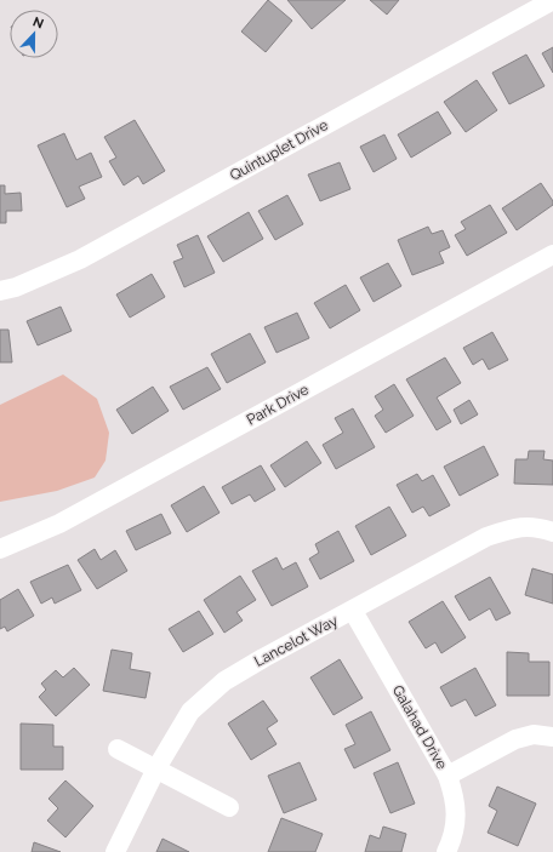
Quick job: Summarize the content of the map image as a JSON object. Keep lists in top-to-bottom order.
{
  "streets": {
    "street": [
      "Quintuplet Drive",
      "Park Drive",
      "Lancelot Way",
      "Galahad Drive"
    ]
  },
  "crossings": [
    ["Lancelot Way", "Galahad Drive"]
  ],
  "north": "top"
}
